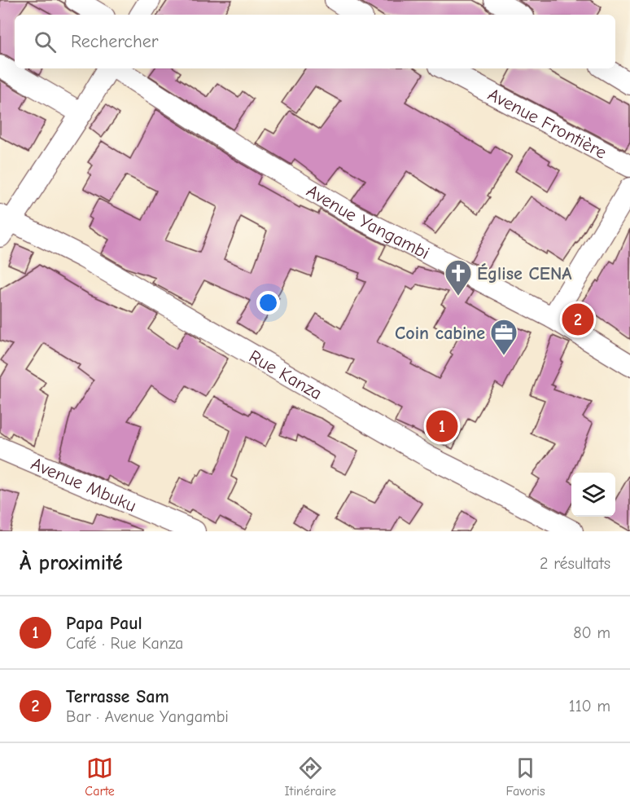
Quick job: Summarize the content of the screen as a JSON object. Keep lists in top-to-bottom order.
{
  "streets": {
    "street": [
      "Avenue Frontière",
      "Avenue Yangambi",
      "Rue Kanza",
      "Avenue Mbuku"
    ]
  },
  "places": {
    "church": ["Église CENA"],
    "office": ["Coin cabine"]
  },
  "page": {
    "search": "Rechercher",
    "pins": ["2", "1"],
    "heading": ["À proximité", "2 résultats"],
    "list": [
      {
        "mark": "1",
        "name": "Papa Paul",
        "note": "Café · Rue Kanza",
        "value": "80 m"
      },
      {
        "mark": "2",
        "name": "Terrasse Sam",
        "note": "Bar · Avenue Yangambi",
        "value": "110 m"
      }
    ],
    "nav": ["Carte", "Itinéraire", "Favoris"]
  }
}
